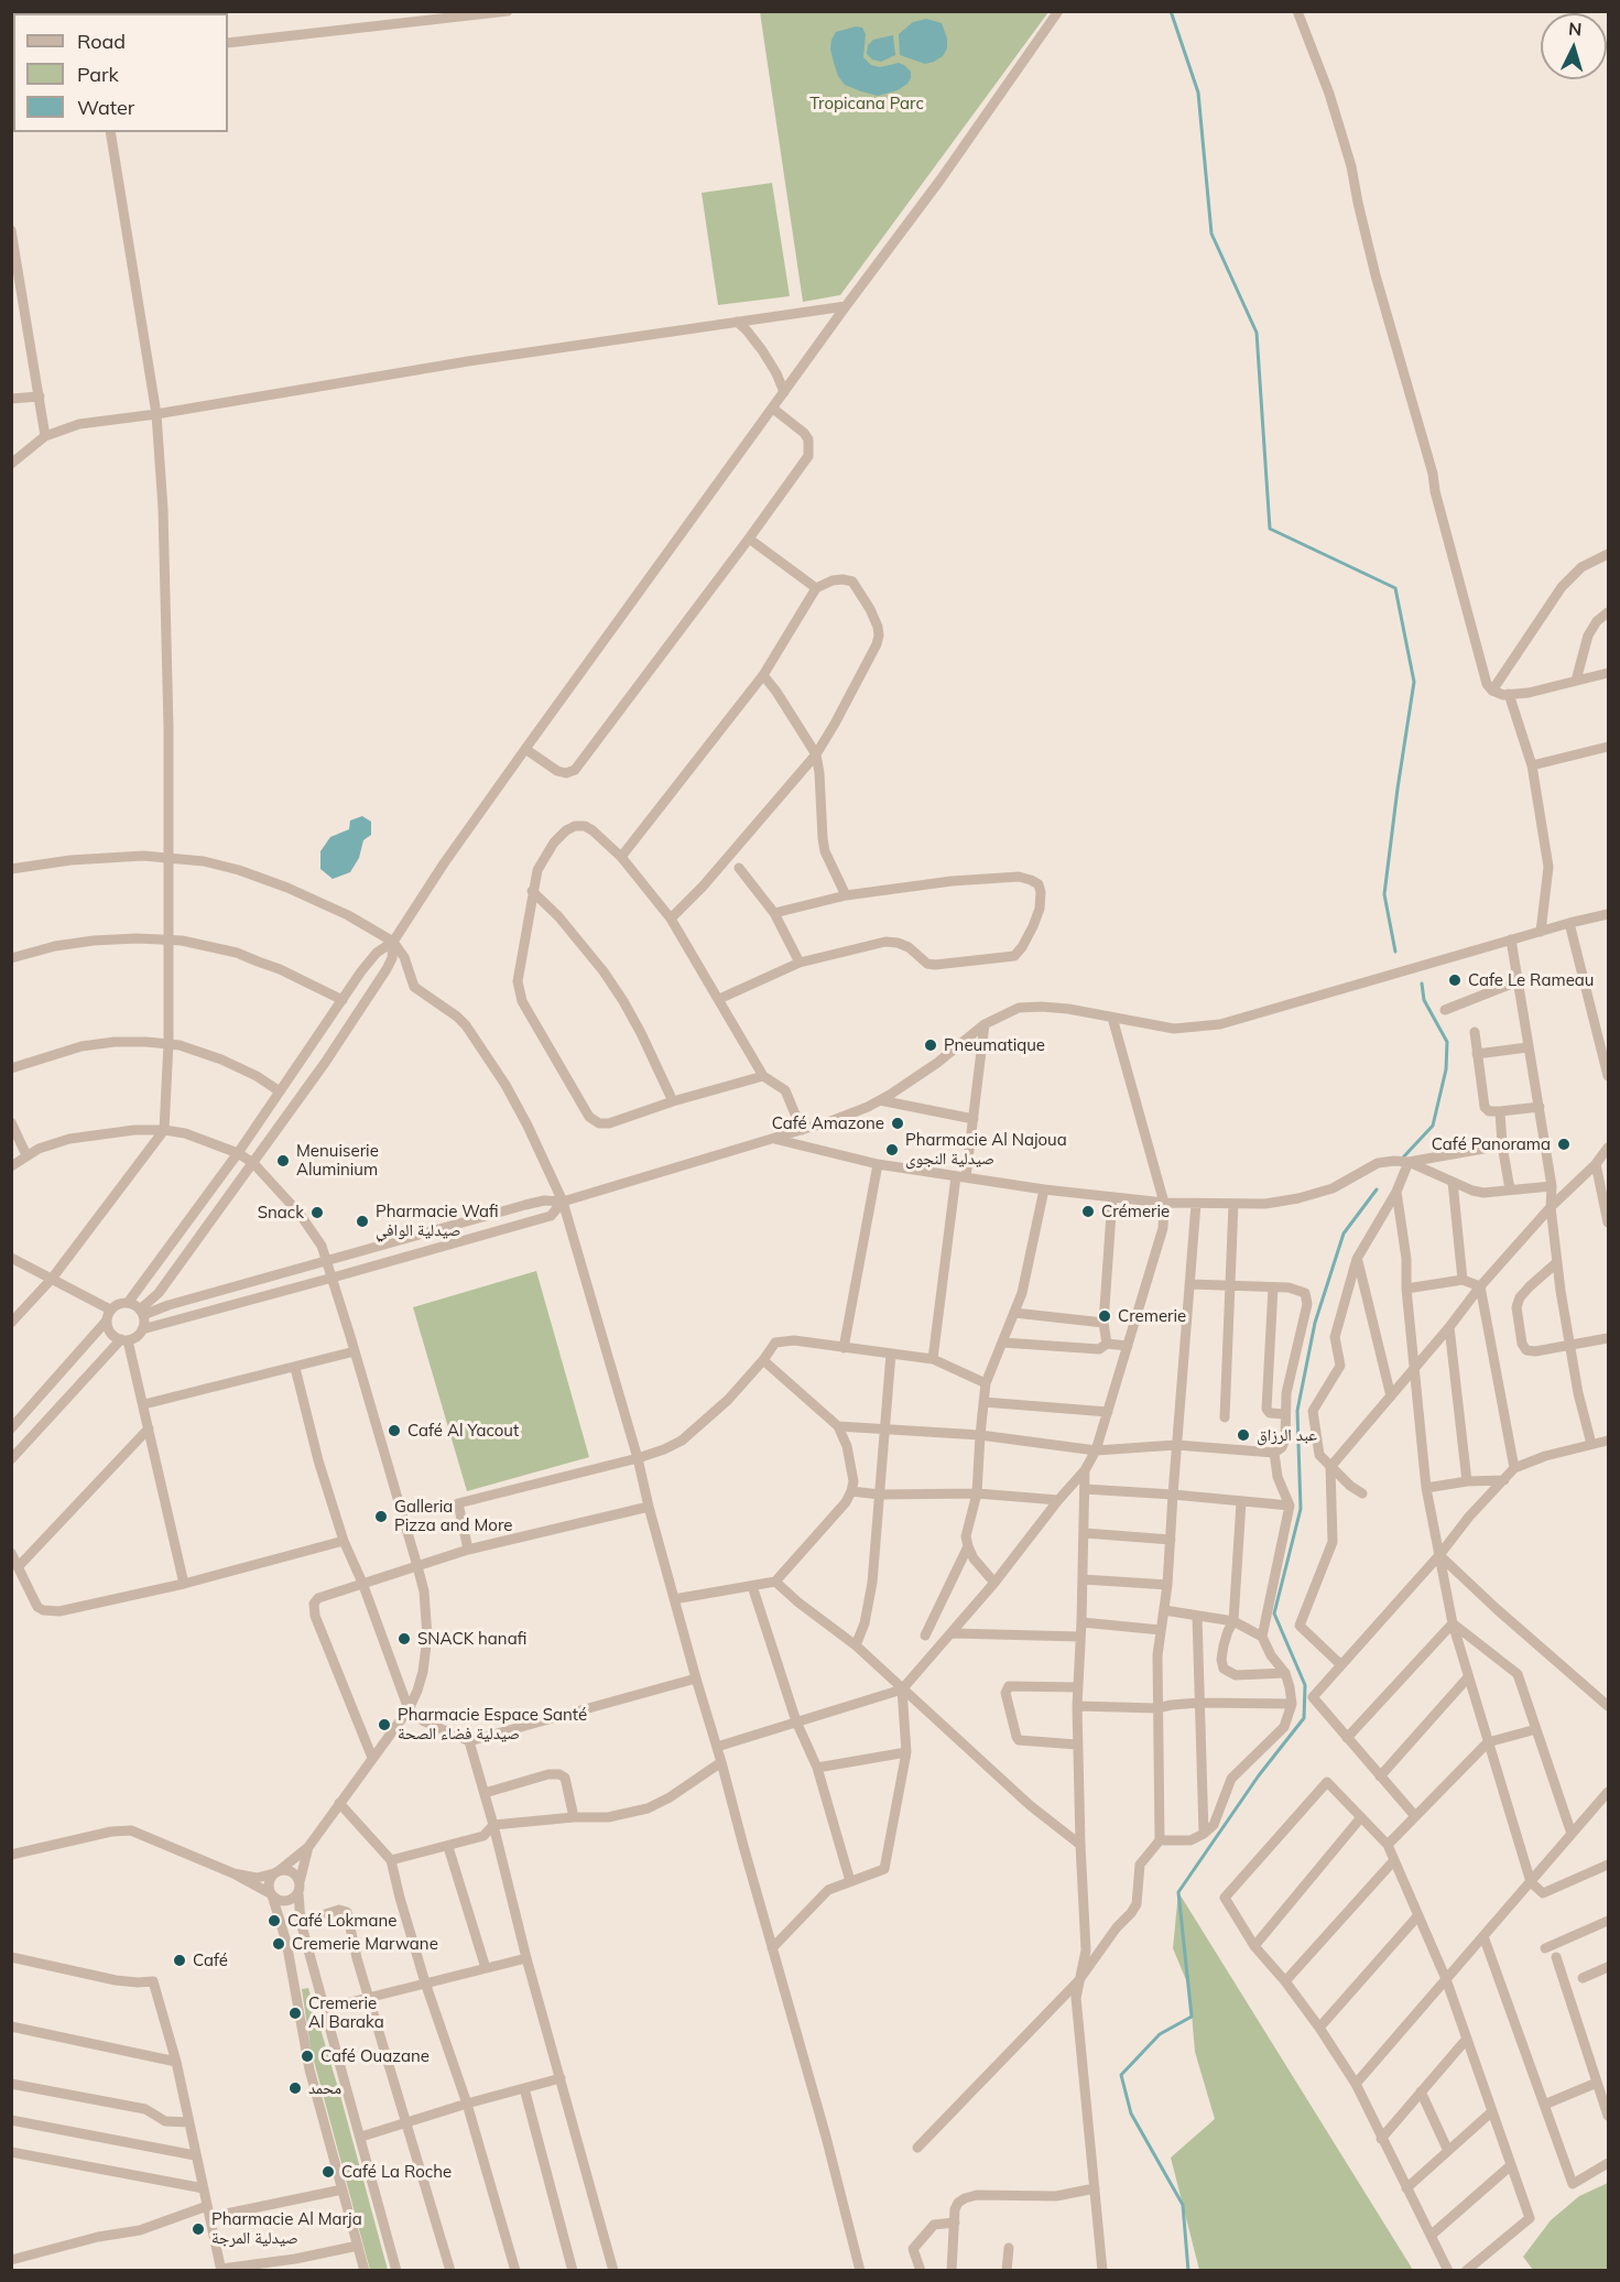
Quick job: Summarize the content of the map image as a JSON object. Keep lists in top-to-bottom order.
{
  "parks": ["Tropicana Parc"],
  "places": [
    "Cafe Le Rameau",
    "Pneumatique",
    "Café Amazone",
    "Café Panorama",
    "Pharmacie Al Najoua صيدلية النجوى",
    "Menuiserie Aluminium",
    "Crémerie",
    "Snack",
    "Pharmacie Wafi صيدلية الوافي",
    "Cremerie",
    "Café Al Yacout",
    "عبد الرزاق",
    "Galleria Pizza and More",
    "SNACK hanafi",
    "Pharmacie Espace Santé صيدلية فضاء الصحة",
    "Café Lokmane",
    "Cremerie Marwane",
    "Café",
    "Cremerie Al Baraka",
    "Café Ouazane",
    "محمد",
    "Café La Roche",
    "Pharmacie Al Marja صيدلية المرجة"
  ],
  "legend": ["Road", "Park", "Water"],
  "north": "top"
}
